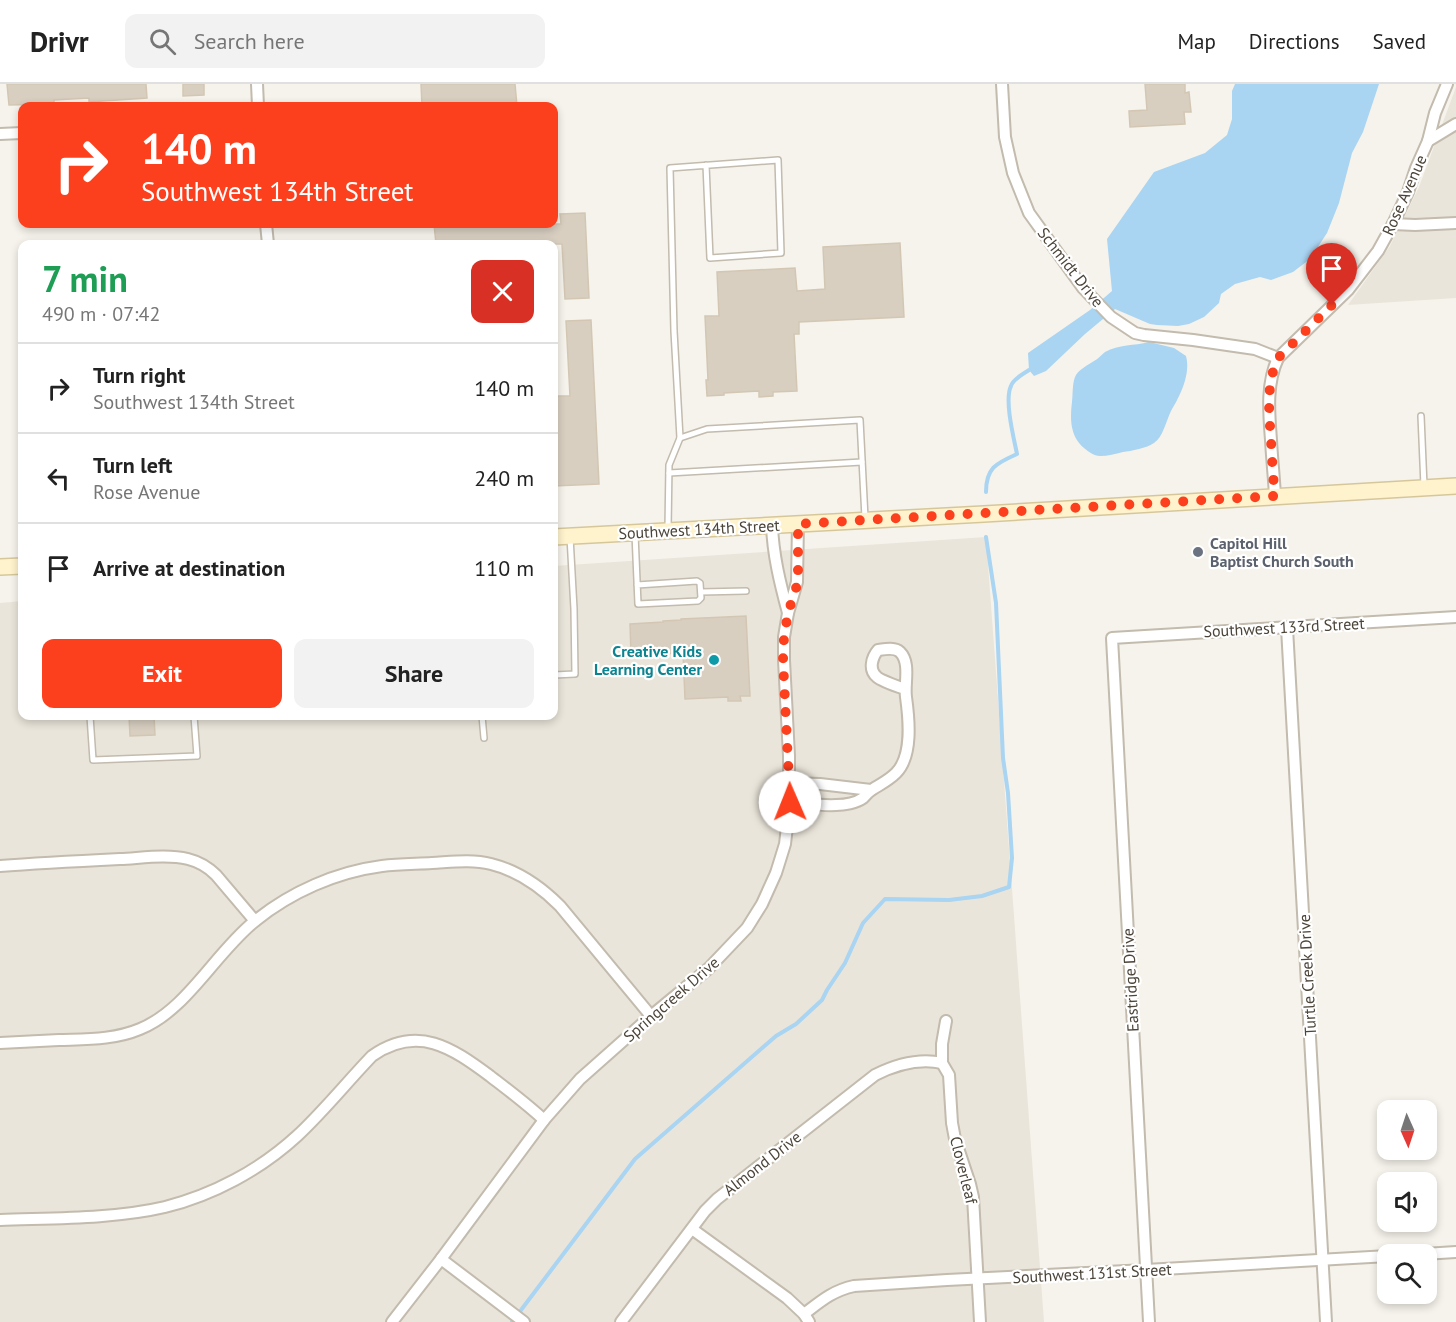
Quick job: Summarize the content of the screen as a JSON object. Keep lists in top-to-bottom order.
{
  "streets": {
    "main road": ["Southwest 134th Street"],
    "street": [
      "Rose Avenue",
      "Schmidt Drive",
      "Southwest 133rd Street",
      "Turtle Creek Drive",
      "Eastridge Drive",
      "Springcreek Drive",
      "Almond Drive",
      "Cloverleaf",
      "Southwest 131st Street"
    ]
  },
  "crossings": [
    ["Rose Avenue", "Schmidt Drive"],
    ["Rose Avenue", "Southwest 134th Street"],
    ["Southwest 134th Street", "Springcreek Drive"],
    ["Southwest 133rd Street", "Turtle Creek Drive"],
    ["Southwest 133rd Street", "Eastridge Drive"],
    ["Turtle Creek Drive", "Southwest 131st Street"],
    ["Eastridge Drive", "Southwest 131st Street"],
    ["Almond Drive", "Cloverleaf"],
    ["Cloverleaf", "Southwest 131st Street"]
  ],
  "places": ["Capitol Hill Baptist Church South", "Creative Kids Learning Center"],
  "north": "bottom",
  "page": {
    "header": "Drivr",
    "search": "Search here",
    "nav": ["Map", "Directions", "Saved"],
    "turn": ["140 m", "Southwest 134th Street"],
    "heading": ["7 min", "490 m · 07:42"],
    "list": [
      {
        "name": "Turn right",
        "note": "Southwest 134th Street",
        "value": "140 m"
      },
      {
        "name": "Turn left",
        "note": "Rose Avenue",
        "value": "240 m"
      },
      {
        "name": "Arrive at destination",
        "value": "110 m"
      }
    ],
    "buttons": ["Exit", "Share"]
  }
}
